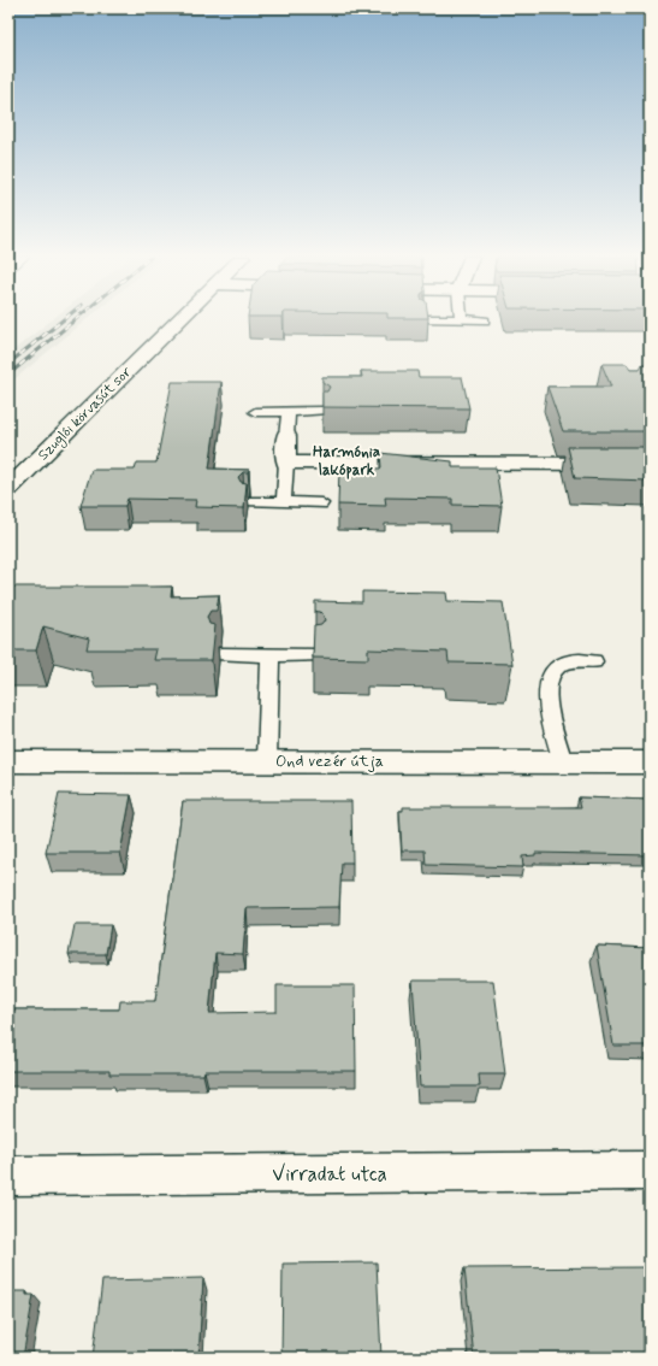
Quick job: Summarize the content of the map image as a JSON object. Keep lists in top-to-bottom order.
{
  "streets": {
    "street": ["Szuglói körvasút sor", "Ond vezér útja", "Virradat utca"]
  },
  "districts": ["Harmónia lakópark"]
}
